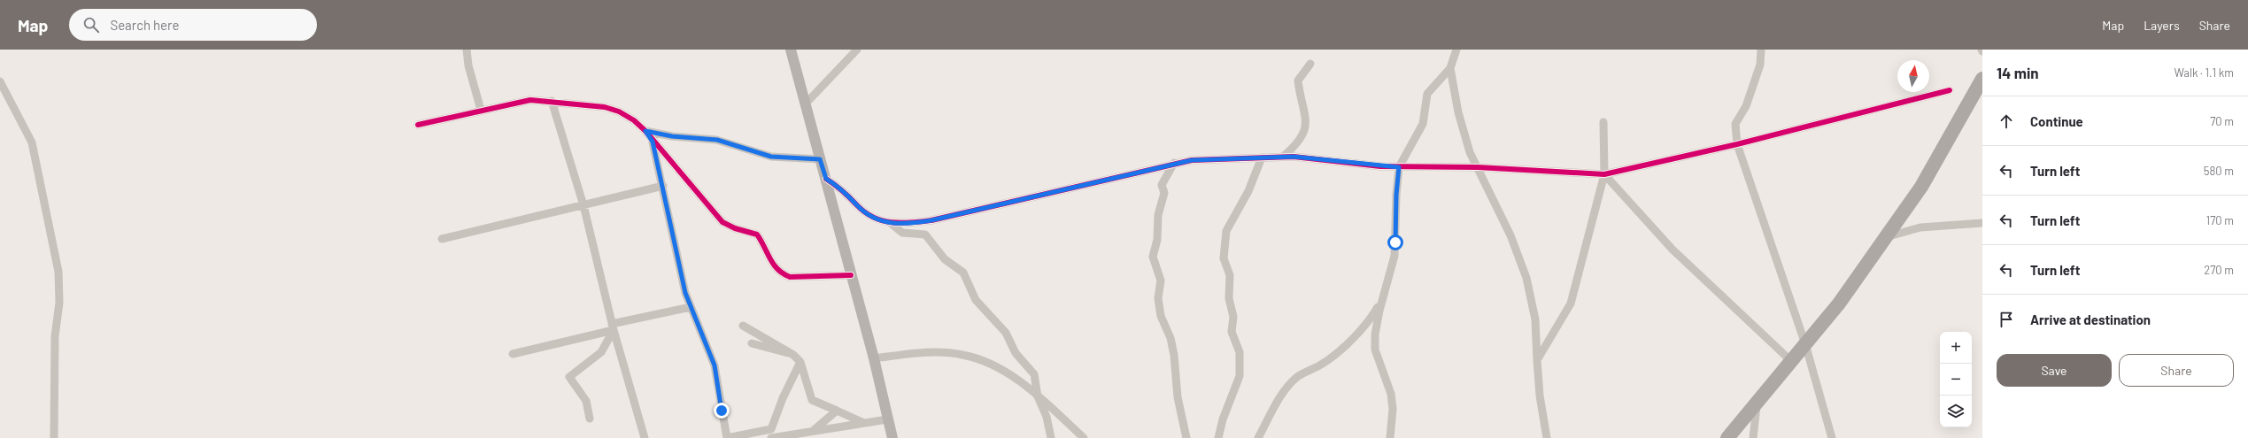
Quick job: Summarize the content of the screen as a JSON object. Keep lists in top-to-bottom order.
{
  "north": "top",
  "page": {
    "header": "Map",
    "search": "Search here",
    "nav": ["Map", "Layers", "Share"],
    "heading": ["14 min", "Walk · 1.1 km"],
    "list": [
      ["Continue", "70 m"],
      ["Turn left", "580 m"],
      ["Turn left", "170 m"],
      ["Turn left", "270 m"],
      "Arrive at destination"
    ],
    "map_buttons": ["+", "−"],
    "buttons": ["Save", "Share"]
  }
}
